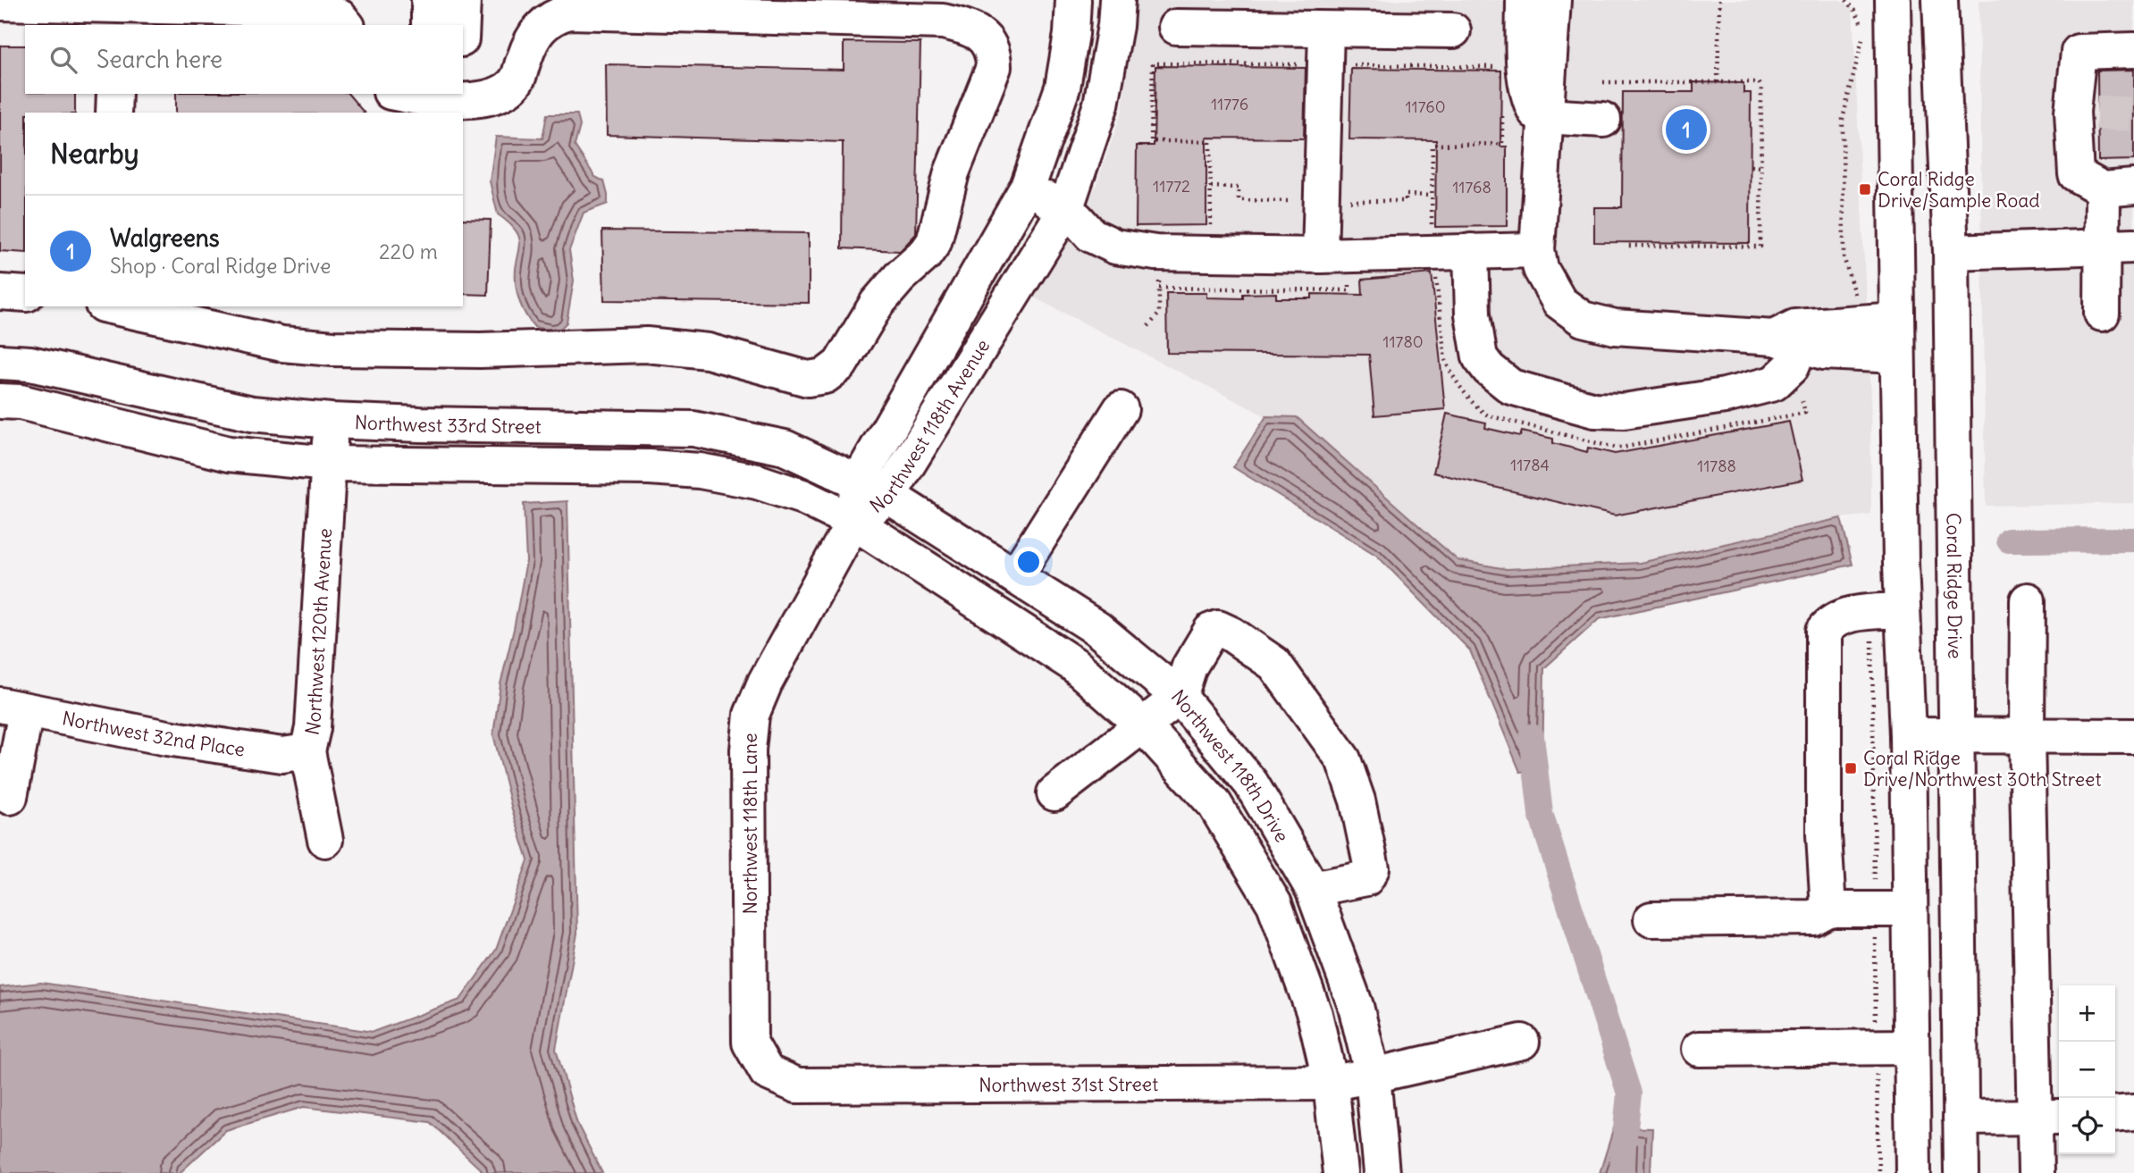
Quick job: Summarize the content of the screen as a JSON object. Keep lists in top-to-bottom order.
{
  "streets": {
    "street": [
      "Northwest 33rd Street",
      "Northwest 118th Avenue",
      "Coral Ridge Drive",
      "Northwest 120th Avenue",
      "Northwest 32nd Place",
      "Northwest 118th Drive",
      "Northwest 118th Lane",
      "Northwest 31st Street"
    ]
  },
  "crossings": [
    ["Northwest 33rd Street", "Northwest 118th Avenue"],
    ["Northwest 33rd Street", "Northwest 120th Avenue"],
    ["Northwest 33rd Street", "Northwest 118th Drive"],
    ["Northwest 33rd Street", "Northwest 118th Lane"],
    ["Northwest 118th Avenue", "Northwest 118th Drive"],
    ["Northwest 118th Avenue", "Northwest 118th Lane"],
    ["Northwest 120th Avenue", "Northwest 32nd Place"],
    ["Northwest 118th Drive", "Northwest 118th Lane"],
    ["Northwest 118th Drive", "Northwest 31st Street"],
    ["Northwest 118th Lane", "Northwest 31st Street"]
  ],
  "places": {
    "transit": ["Coral Ridge Drive/Sample Road", "Coral Ridge Drive/Northwest 30th Street"]
  },
  "house_numbers": [
    "11776",
    "11760",
    "11772",
    "11768",
    "11780",
    "11784",
    "11788"
  ],
  "page": {
    "search": "Search here",
    "pins": "1",
    "heading": "Nearby",
    "list": [
      {
        "mark": "1",
        "name": "Walgreens",
        "note": "Shop · Coral Ridge Drive",
        "value": "220 m"
      }
    ],
    "map_buttons": ["+", "−"]
  }
}
